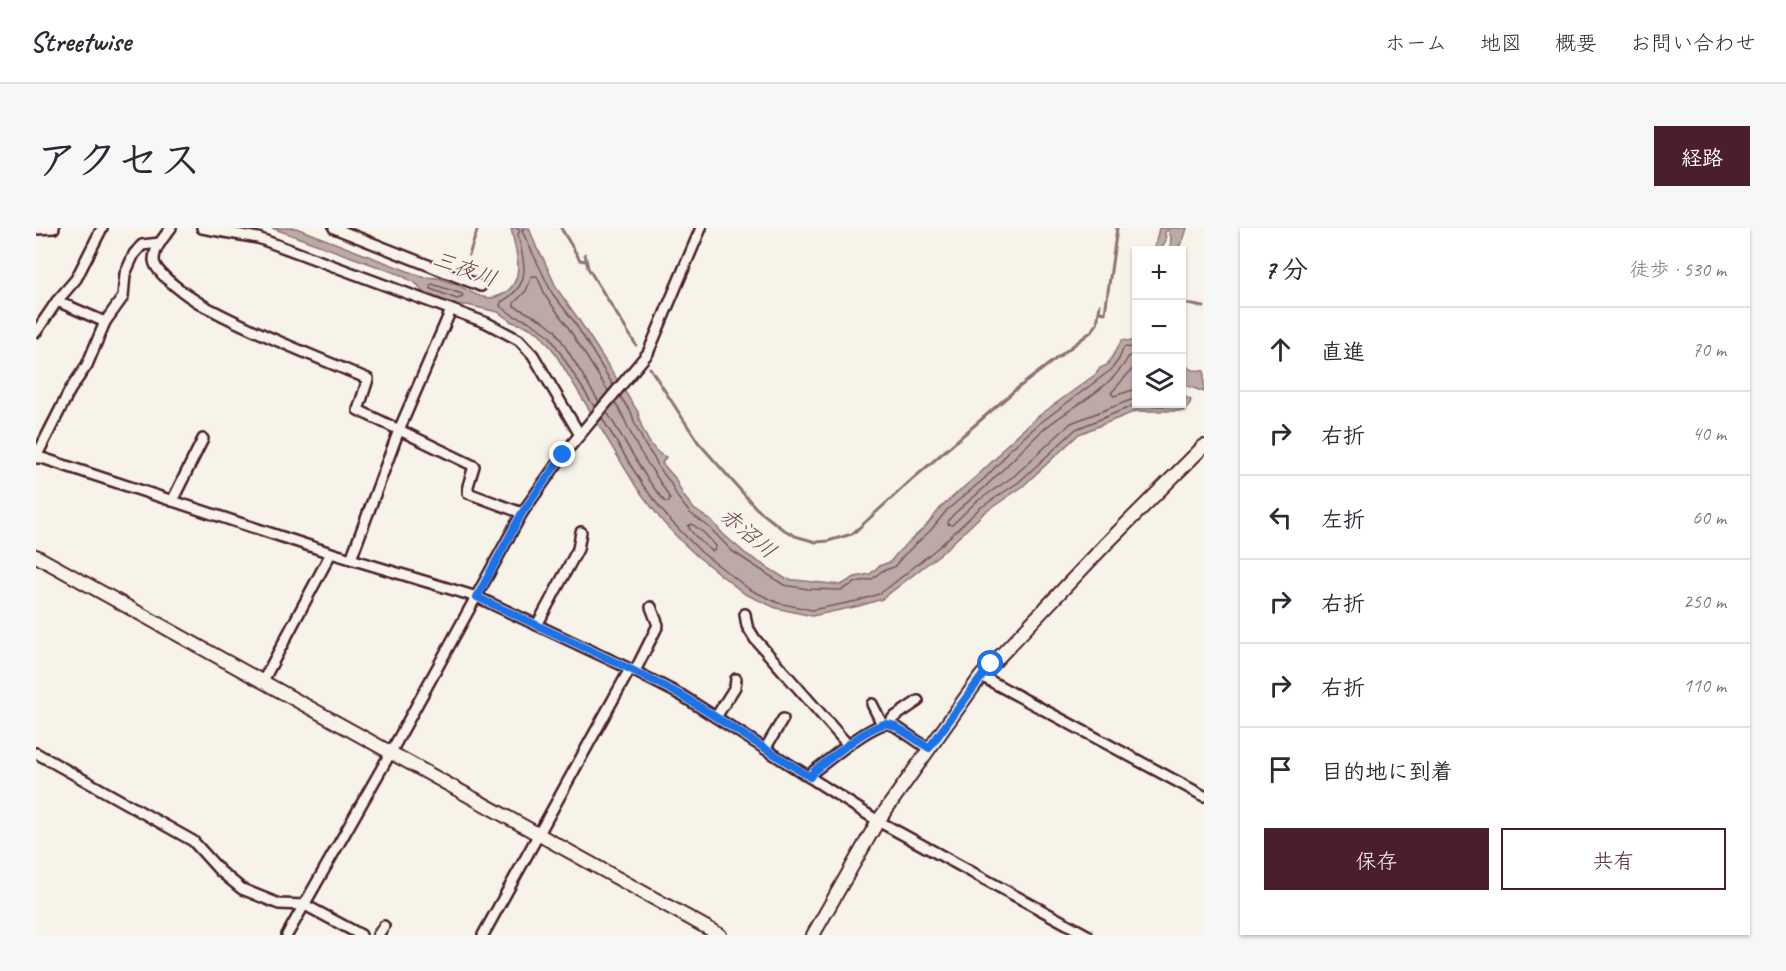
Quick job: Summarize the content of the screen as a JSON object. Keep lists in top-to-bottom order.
{
  "water": ["三夜川", "赤沼川"],
  "page": {
    "header": "Streetwise",
    "nav": [
      "ホーム",
      "地図",
      "概要",
      "お問い合わせ"
    ],
    "title": "アクセス",
    "buttons": [
      "経路",
      ["保存", "共有"]
    ],
    "heading": ["7 分", "徒歩 · 530 m"],
    "map_buttons": ["+", "−"],
    "list": [
      ["直進", "70 m"],
      ["右折", "40 m"],
      ["左折", "60 m"],
      ["右折", "250 m"],
      ["右折", "110 m"],
      "目的地に到着"
    ]
  }
}
